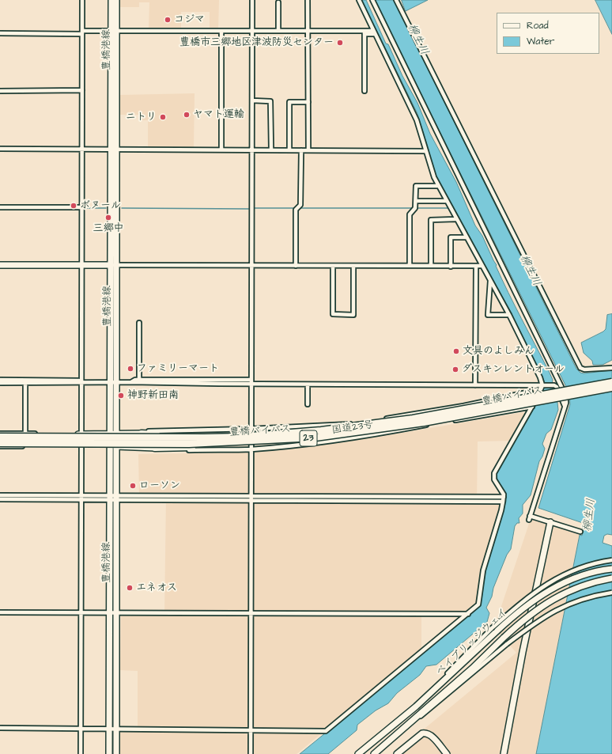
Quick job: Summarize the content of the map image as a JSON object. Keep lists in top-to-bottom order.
{
  "streets": {
    "highway": ["豊橋バイパス", "23"],
    "street": ["豊橋港線", "国道23号", "ベイブリッジウェイ"]
  },
  "crossings": [
    ["豊橋バイパス", "23"],
    ["国道23号", "23"]
  ],
  "water": ["柳生川"],
  "places": [
    "コジマ",
    "豊橋市三郷地区津波防災センター",
    "ヤマト運輸",
    "ニトリ",
    "ボヌール",
    "三郷中",
    "文具のよしみん",
    "ファミリーマート",
    "ダスキンレントオール",
    "神野新田南",
    "ローソン",
    "エネオス"
  ],
  "legend": ["Road", "Water"]
}
